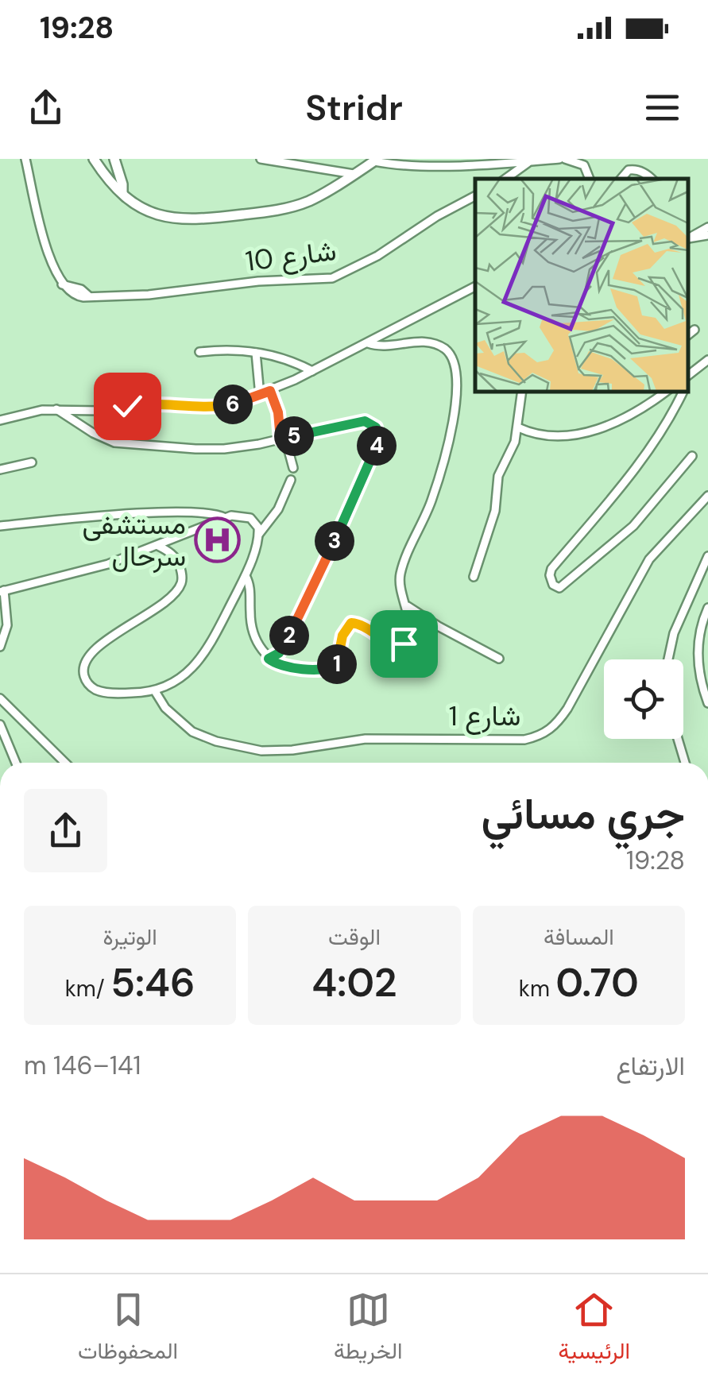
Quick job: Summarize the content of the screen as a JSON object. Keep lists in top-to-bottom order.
{
  "streets": {
    "street": ["شارع 10", "شارع 1"]
  },
  "places": {
    "hospital": ["مستشفى سرحال"]
  },
  "page": {
    "status": "19:28",
    "header": "Stridr",
    "pins": [
      "6",
      "5",
      "4",
      "3",
      "2",
      "1"
    ],
    "heading": ["جري مسائي", "19:28"],
    "stats": [
      ["المسافة", "0.70 km"],
      ["الوقت", "4:02"],
      ["الوتيرة", "5:46 /km"]
    ],
    "chart": ["الارتفاع", "141–146 m"],
    "tabs": ["الرئيسية", "الخريطة", "المحفوظات"]
  }
}
